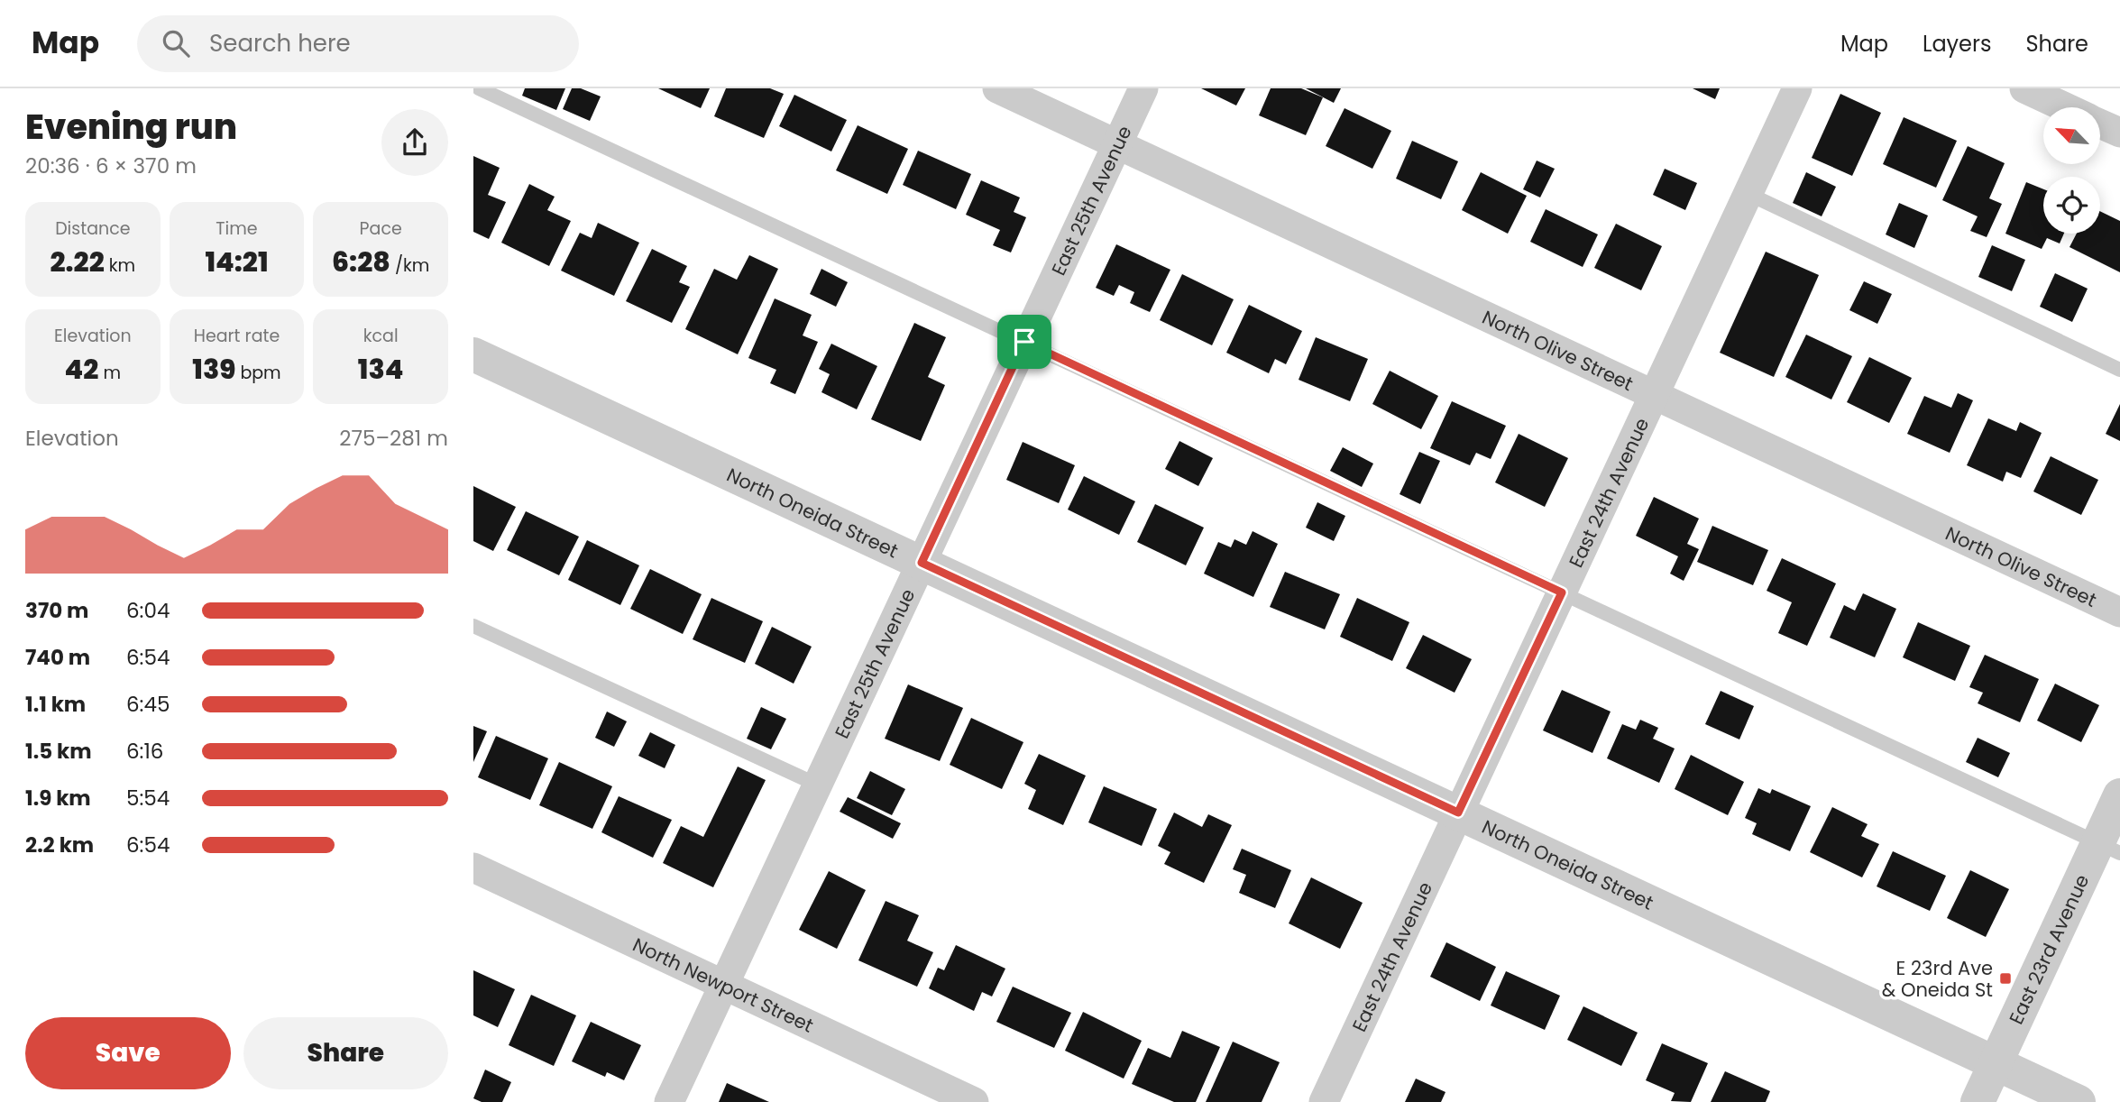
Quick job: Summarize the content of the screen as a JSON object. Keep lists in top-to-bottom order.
{
  "streets": {
    "street": [
      "East 25th Avenue",
      "North Olive Street",
      "East 24th Avenue",
      "North Oneida Street",
      "East 23rd Avenue",
      "North Newport Street"
    ]
  },
  "crossings": [
    ["East 25th Avenue", "North Olive Street"],
    ["East 25th Avenue", "North Oneida Street"],
    ["East 25th Avenue", "North Newport Street"],
    ["North Olive Street", "East 24th Avenue"],
    ["East 24th Avenue", "North Oneida Street"],
    ["North Oneida Street", "East 23rd Avenue"]
  ],
  "places": {
    "transit": ["E 23rd Ave & Oneida St"]
  },
  "north": "top left",
  "page": {
    "header": "Map",
    "search": "Search here",
    "nav": ["Map", "Layers", "Share"],
    "heading": ["Evening run", "20:36 · 6 × 370 m"],
    "stats": [
      ["Distance", "2.22 km"],
      ["Time", "14:21"],
      ["Pace", "6:28 /km"],
      ["Elevation", "42 m"],
      ["Heart rate", "139 bpm"],
      ["kcal", "134"]
    ],
    "chart": ["Elevation", "275–281 m"],
    "list": [
      {
        "name": "370 m",
        "note": "6:04"
      },
      {
        "name": "740 m",
        "note": "6:54"
      },
      {
        "name": "1.1 km",
        "note": "6:45"
      },
      {
        "name": "1.5 km",
        "note": "6:16"
      },
      {
        "name": "1.9 km",
        "note": "5:54"
      },
      {
        "name": "2.2 km",
        "note": "6:54"
      }
    ],
    "buttons": ["Save", "Share"]
  }
}
